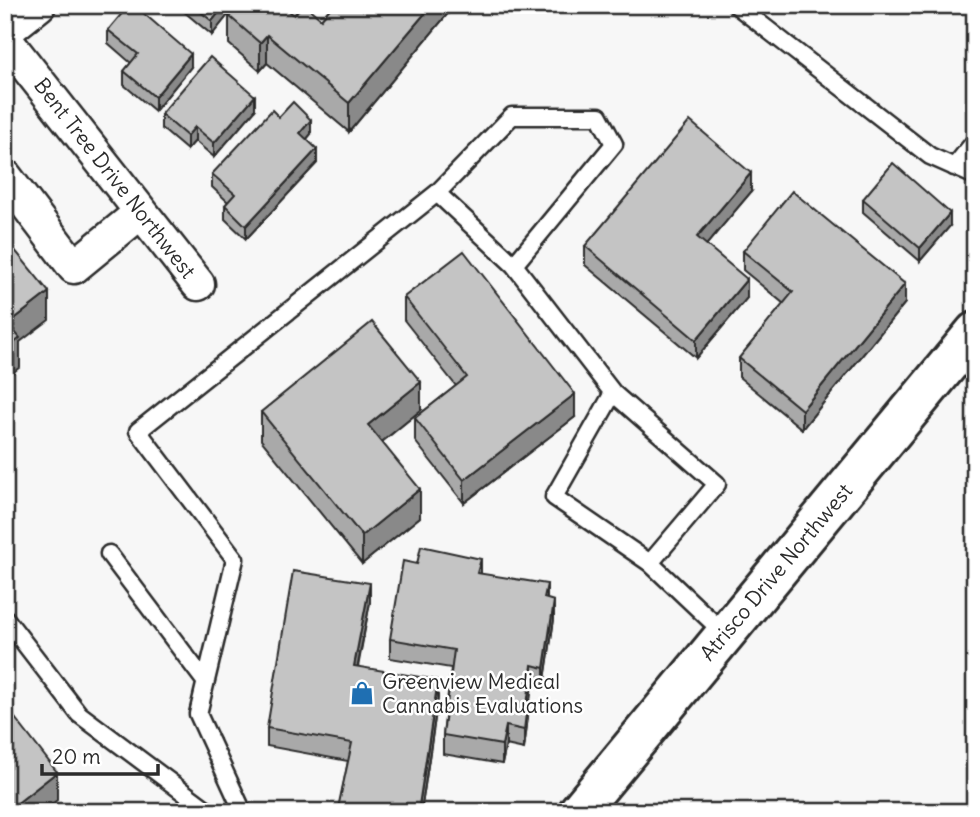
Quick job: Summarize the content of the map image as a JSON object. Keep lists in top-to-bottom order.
{
  "streets": {
    "street": ["Bent Tree Drive Northwest", "Atrisco Drive Northwest"]
  },
  "places": {
    "shop": ["Greenview Medical Cannabis Evaluations"]
  },
  "scale_bar": "20 m"
}
